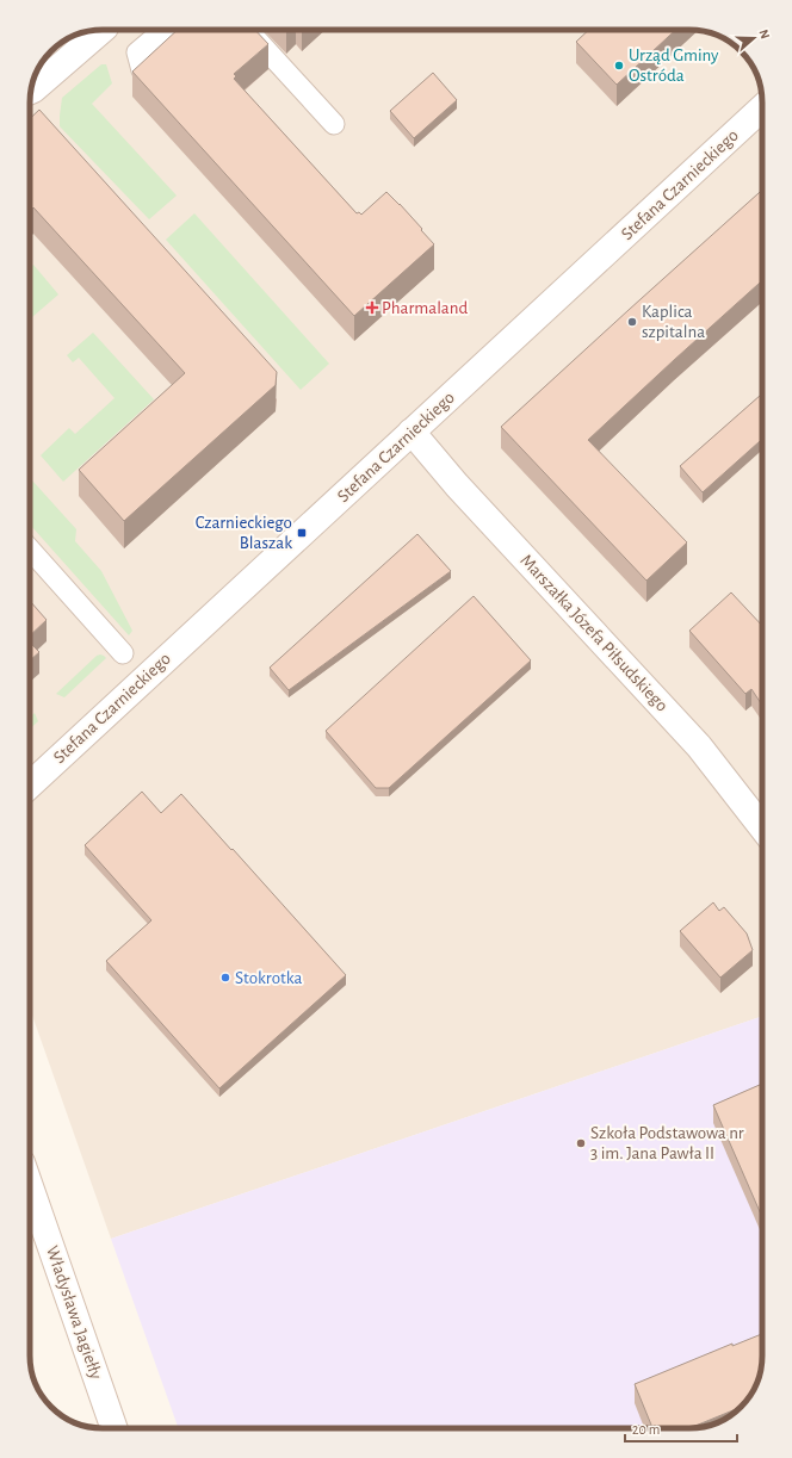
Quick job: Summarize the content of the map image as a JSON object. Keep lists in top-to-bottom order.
{
  "streets": {
    "street": ["Stefana Czarnieckiego", "Marszałka Józefa Piłsudskiego", "Władysława Jagiełły"]
  },
  "crossings": [
    ["Stefana Czarnieckiego", "Marszałka Józefa Piłsudskiego"]
  ],
  "places": {
    "other": [
      "Urząd Gminy Ostróda",
      "Kaplica szpitalna",
      "Stokrotka",
      "Szkoła Podstawowa nr 3 im. Jana Pawła II"
    ],
    "health": ["Pharmaland"],
    "transit": ["Czarnieckiego Blaszak"]
  },
  "scale_bar": "20 m",
  "north": "right"
}
